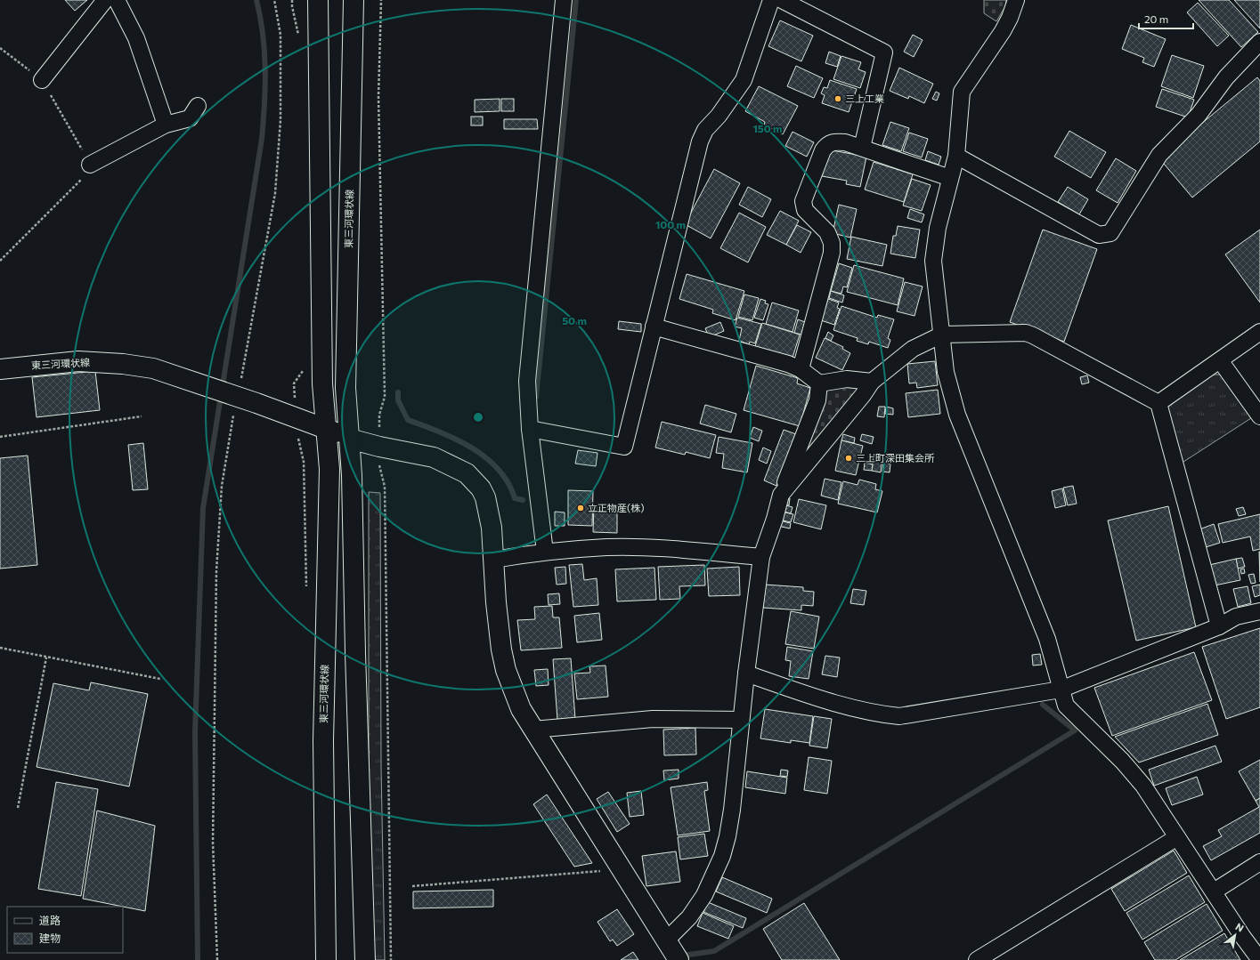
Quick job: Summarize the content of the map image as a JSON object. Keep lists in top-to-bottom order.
{
  "streets": {
    "main road": ["東三河環状線"]
  },
  "places": ["三上工業", "三上町深田集会所", "立正物産(株)"],
  "legend": ["道路", "建物"],
  "scale_bar": "20 m",
  "north": "top right",
  "rings": ["150 m", "100 m", "50 m"]
}
